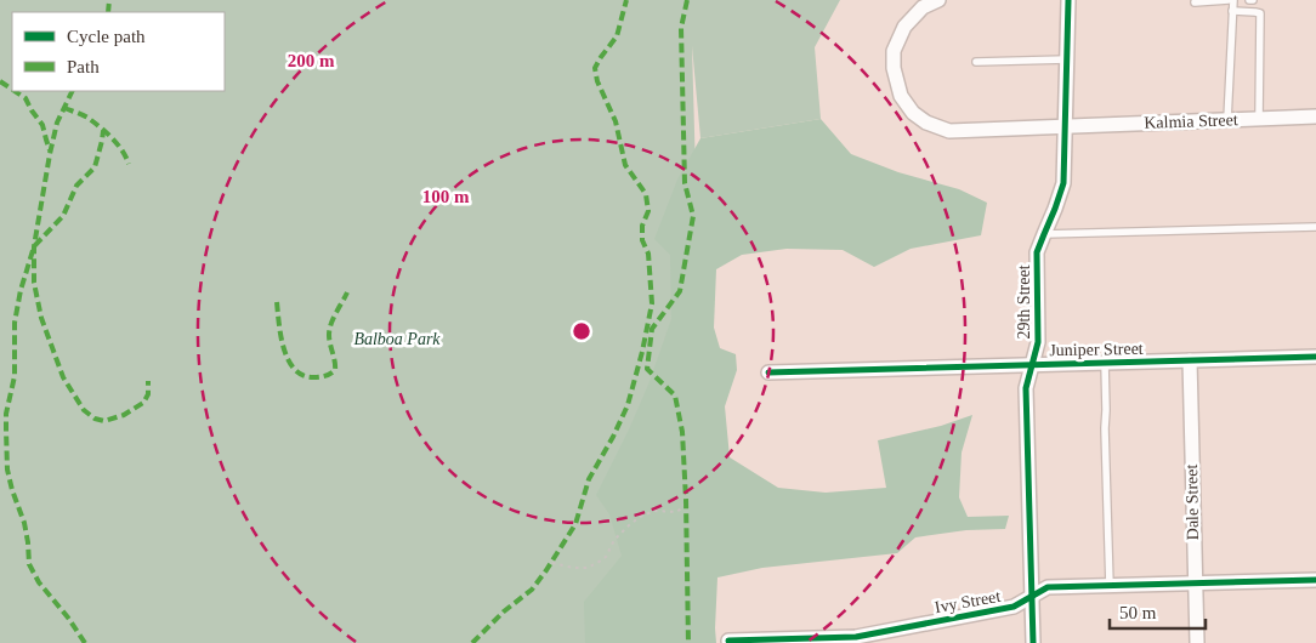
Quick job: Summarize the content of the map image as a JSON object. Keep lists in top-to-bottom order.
{
  "streets": {
    "street": [
      "Kalmia Street",
      "29th Street",
      "Juniper Street",
      "Dale Street",
      "Ivy Street"
    ]
  },
  "crossings": [
    ["Kalmia Street", "29th Street"],
    ["29th Street", "Juniper Street"],
    ["29th Street", "Ivy Street"],
    ["Juniper Street", "Dale Street"],
    ["Dale Street", "Ivy Street"]
  ],
  "parks": ["Balboa Park"],
  "legend": ["Cycle path", "Path"],
  "scale_bar": "50 m",
  "rings": ["200 m", "100 m"]
}
